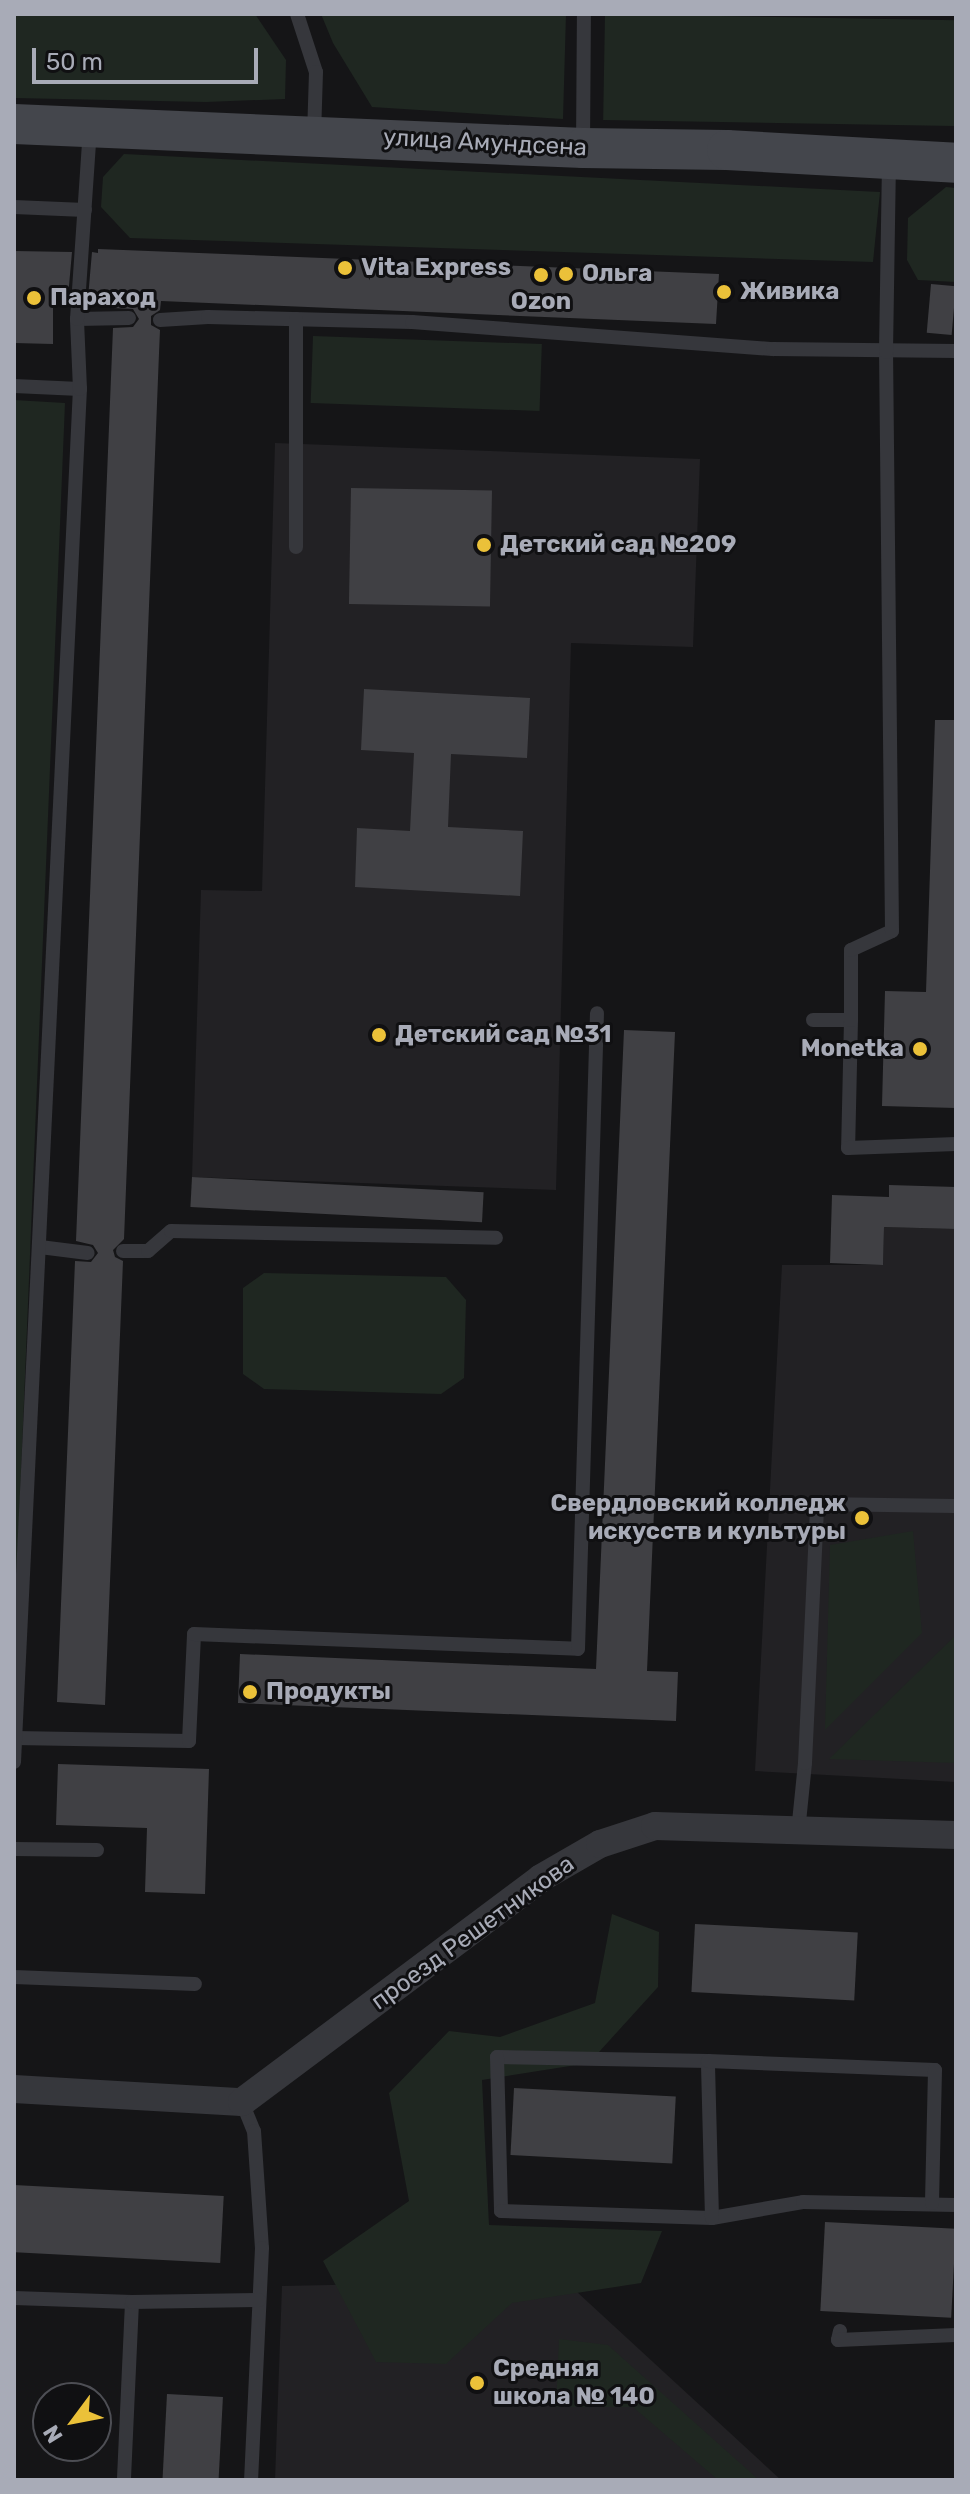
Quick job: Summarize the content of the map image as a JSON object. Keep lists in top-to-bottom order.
{
  "streets": {
    "main road": ["улица Амундсена"],
    "street": ["проезд Решетникова"]
  },
  "places": [
    "Vita Express",
    "Ольга",
    "Ozon",
    "Живика",
    "Параход",
    "Детский сад №209",
    "Детский сад №31",
    "Monetka",
    "Свердловский колледж искусств и культуры",
    "Продукты",
    "Средняя школа № 140"
  ],
  "scale_bar": "50 m",
  "north": "bottom left"
}
